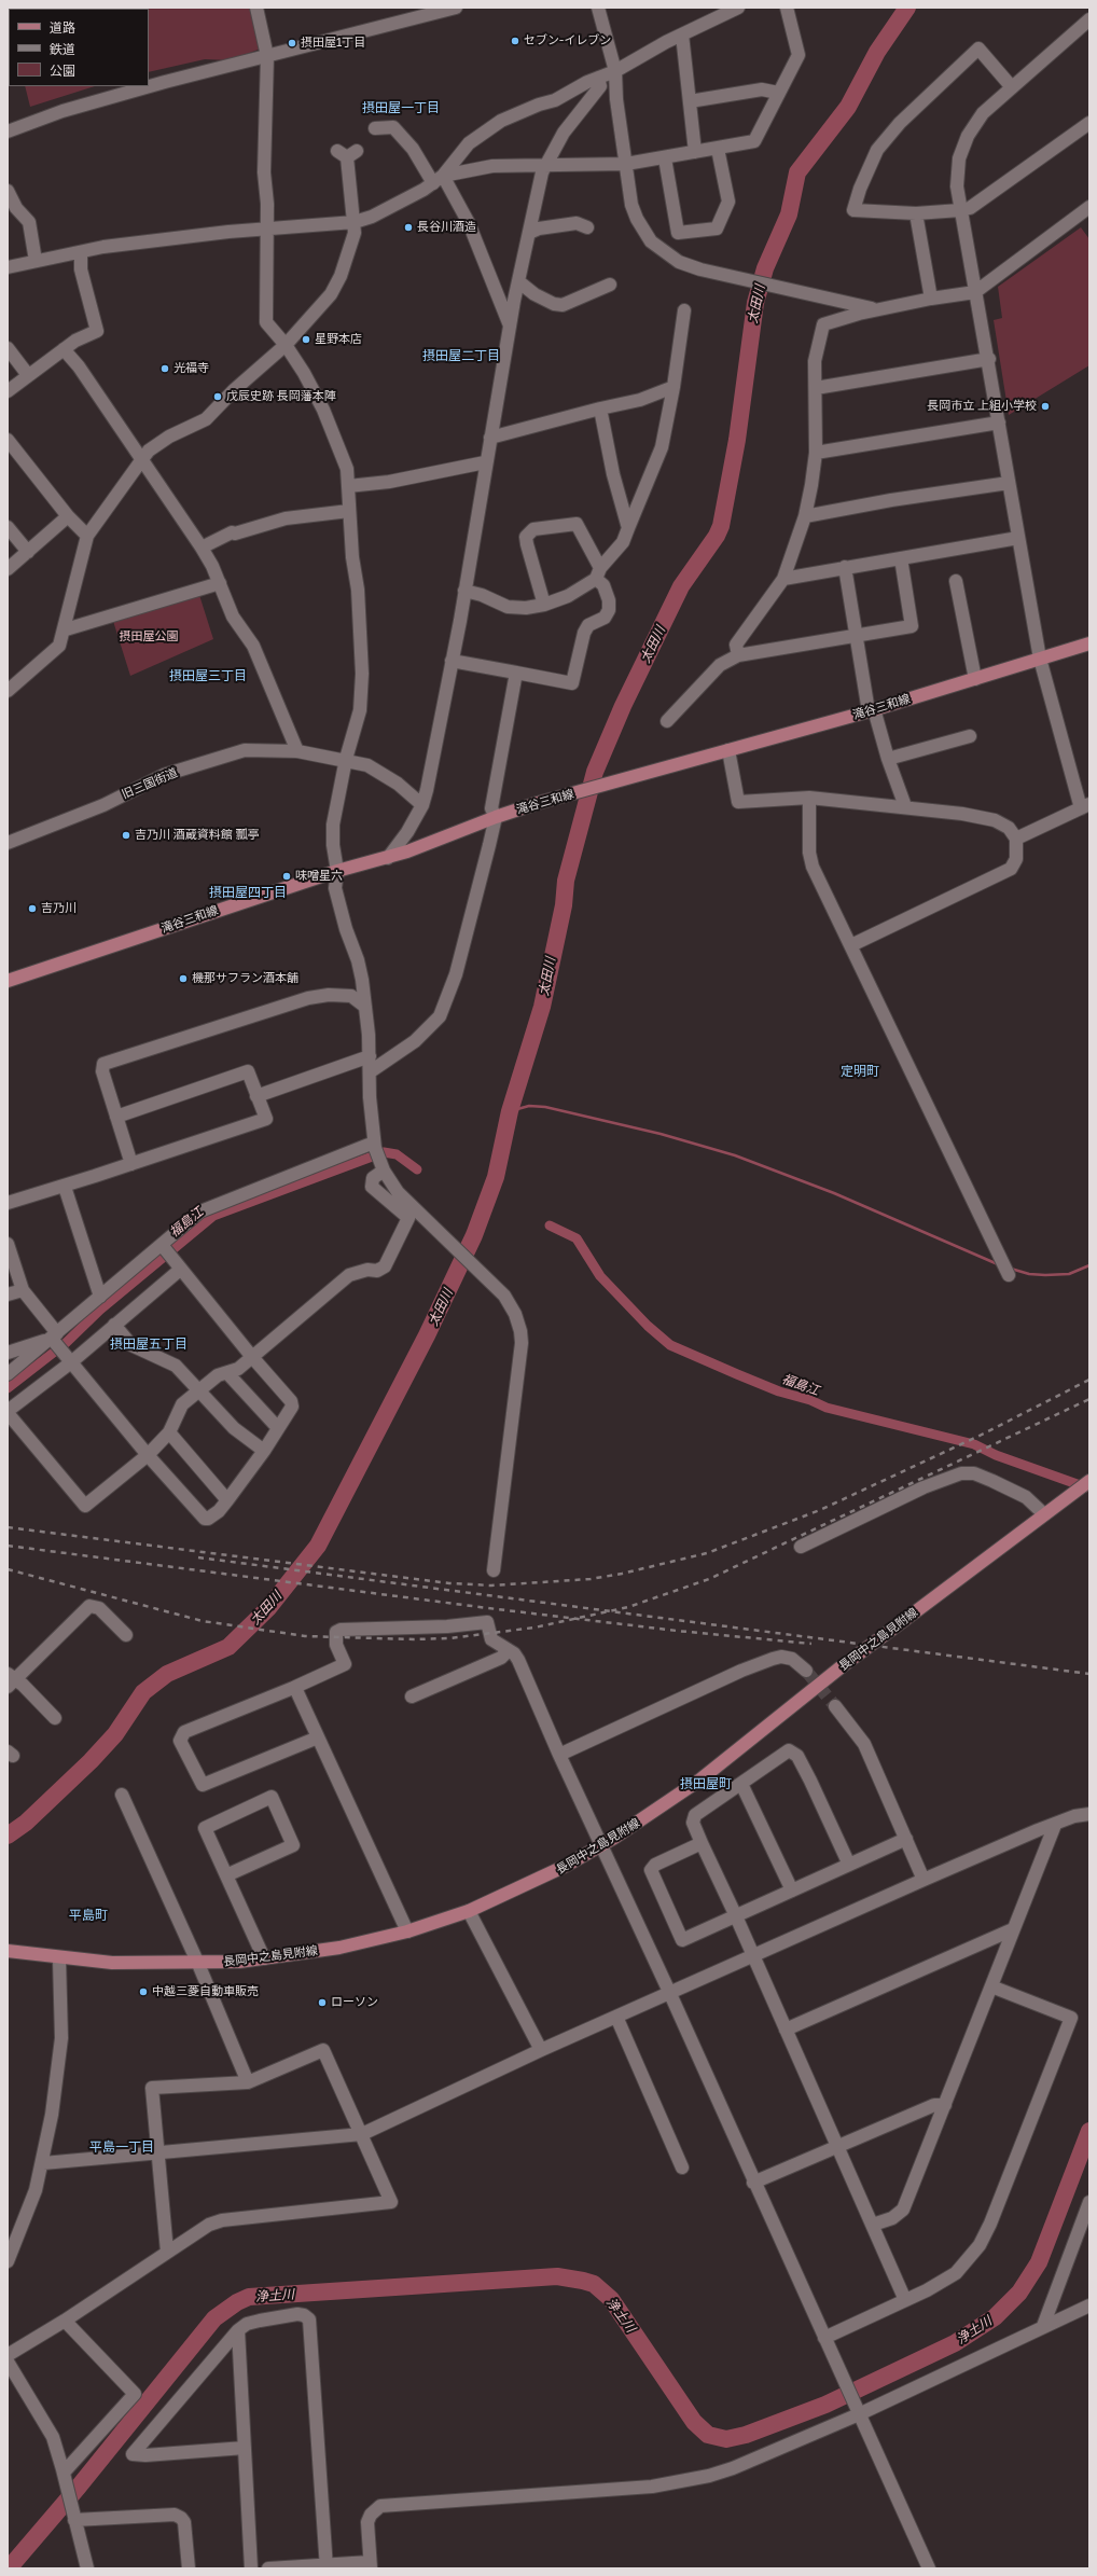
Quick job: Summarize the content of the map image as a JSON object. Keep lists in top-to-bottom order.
{
  "streets": {
    "main road": ["滝谷三和線", "長岡中之島見附線"],
    "street": ["旧三国街道"]
  },
  "districts": [
    "摂田屋一丁目",
    "摂田屋二丁目",
    "摂田屋三丁目",
    "摂田屋四丁目",
    "定明町",
    "摂田屋五丁目",
    "摂田屋町",
    "平島町",
    "平島一丁目"
  ],
  "water": ["太田川", "福島江", "浄土川"],
  "parks": ["摂田屋公園"],
  "places": [
    "セブン-イレブン",
    "摂田屋1丁目",
    "長谷川酒造",
    "星野本店",
    "光福寺",
    "戊辰史跡 長岡藩本陣",
    "長岡市立 上組小学校",
    "吉乃川 酒蔵資料館 瓢亭",
    "味噌星六",
    "吉乃川",
    "機那サフラン酒本舗",
    "中越三菱自動車販売",
    "ローソン"
  ],
  "legend": ["道路", "鉄道", "公園"]
}
